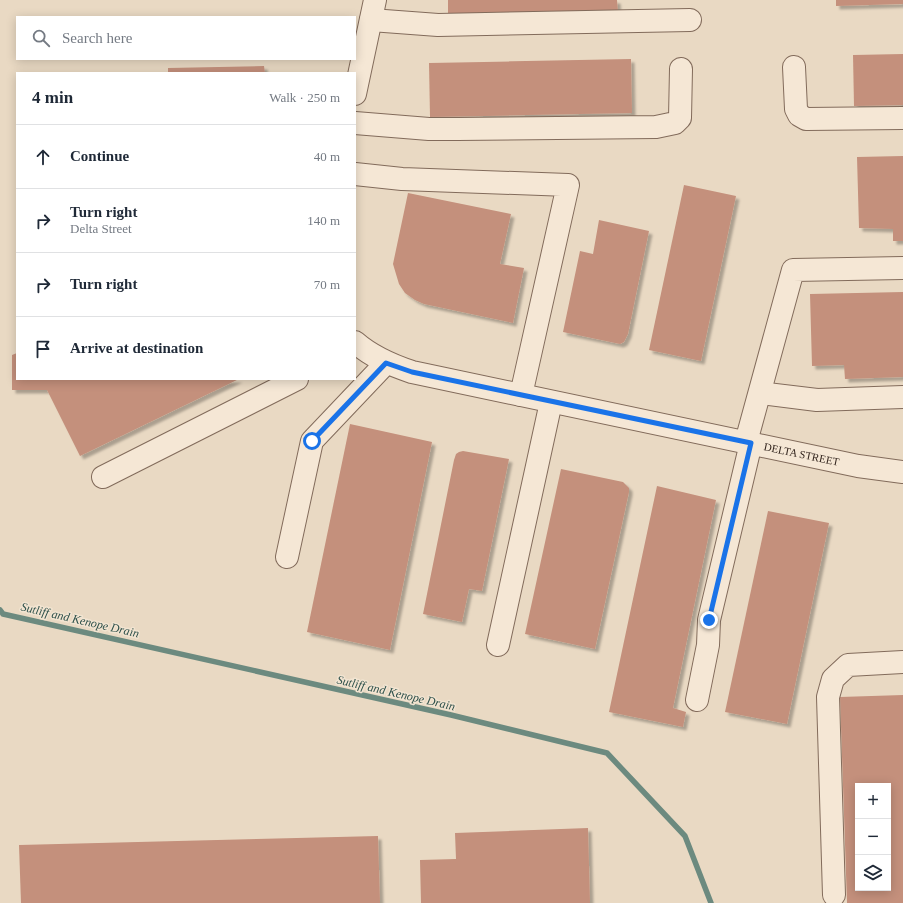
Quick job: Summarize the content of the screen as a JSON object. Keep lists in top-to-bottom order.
{
  "streets": {
    "street": ["DELTA STREET"]
  },
  "water": ["Sutliff and Kenope Drain"],
  "page": {
    "search": "Search here",
    "heading": ["4 min", "Walk · 250 m"],
    "list": [
      ["Continue", "40 m"],
      ["Turn right", "Delta Street", "140 m"],
      ["Turn right", "70 m"],
      "Arrive at destination"
    ],
    "map_buttons": ["+", "−"]
  }
}
